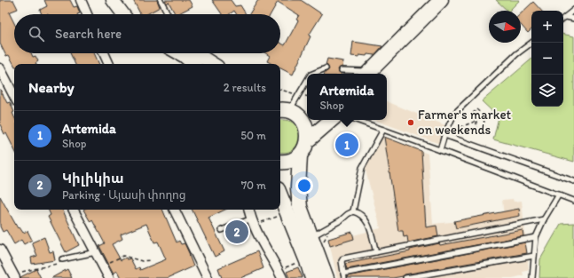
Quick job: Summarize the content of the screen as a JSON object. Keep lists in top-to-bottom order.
{
  "places": ["Farmer's market on weekends"],
  "north": "right",
  "page": {
    "map_buttons": ["+", "−"],
    "search": "Search here",
    "heading": ["Nearby", "2 results"],
    "popup": ["Artemida", "Shop"],
    "list": [
      {
        "mark": "1",
        "name": "Artemida",
        "note": "Shop",
        "value": "50 m"
      },
      {
        "mark": "2",
        "name": "Կիլիկիա",
        "note": "Parking · Այասի փողոց",
        "value": "70 m"
      }
    ],
    "pins": ["1", "2"]
  }
}
